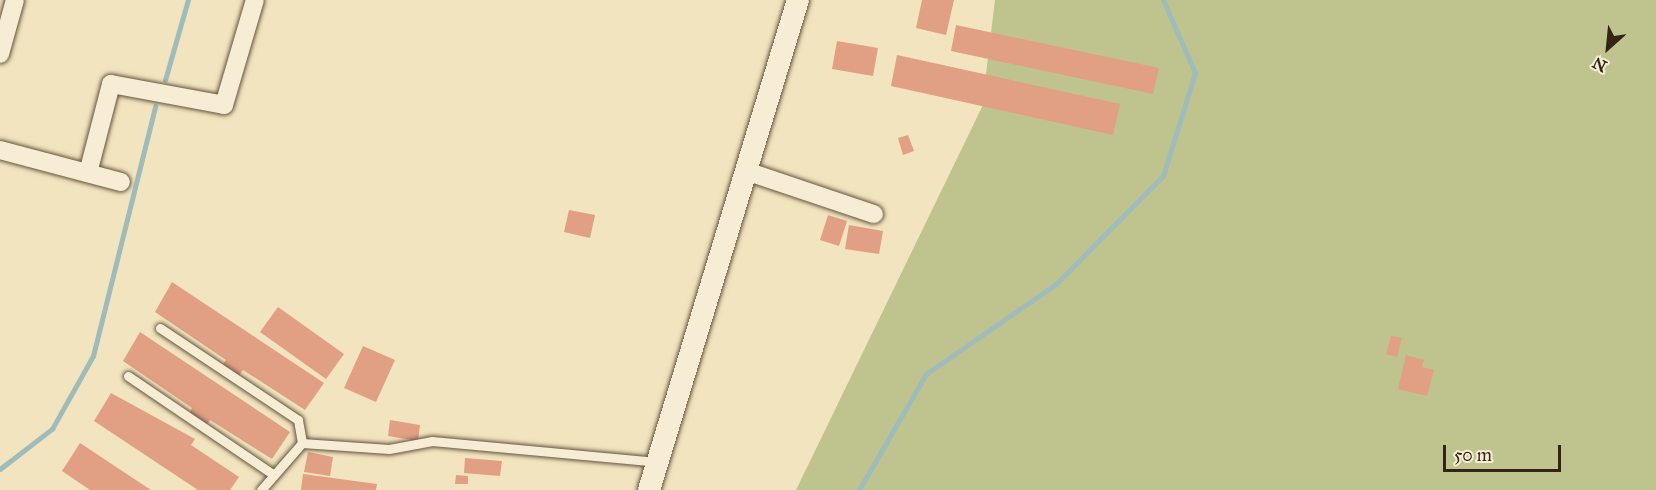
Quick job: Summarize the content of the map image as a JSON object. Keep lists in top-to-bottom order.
{
  "scale_bar": "50 m",
  "north": "bottom left"
}
